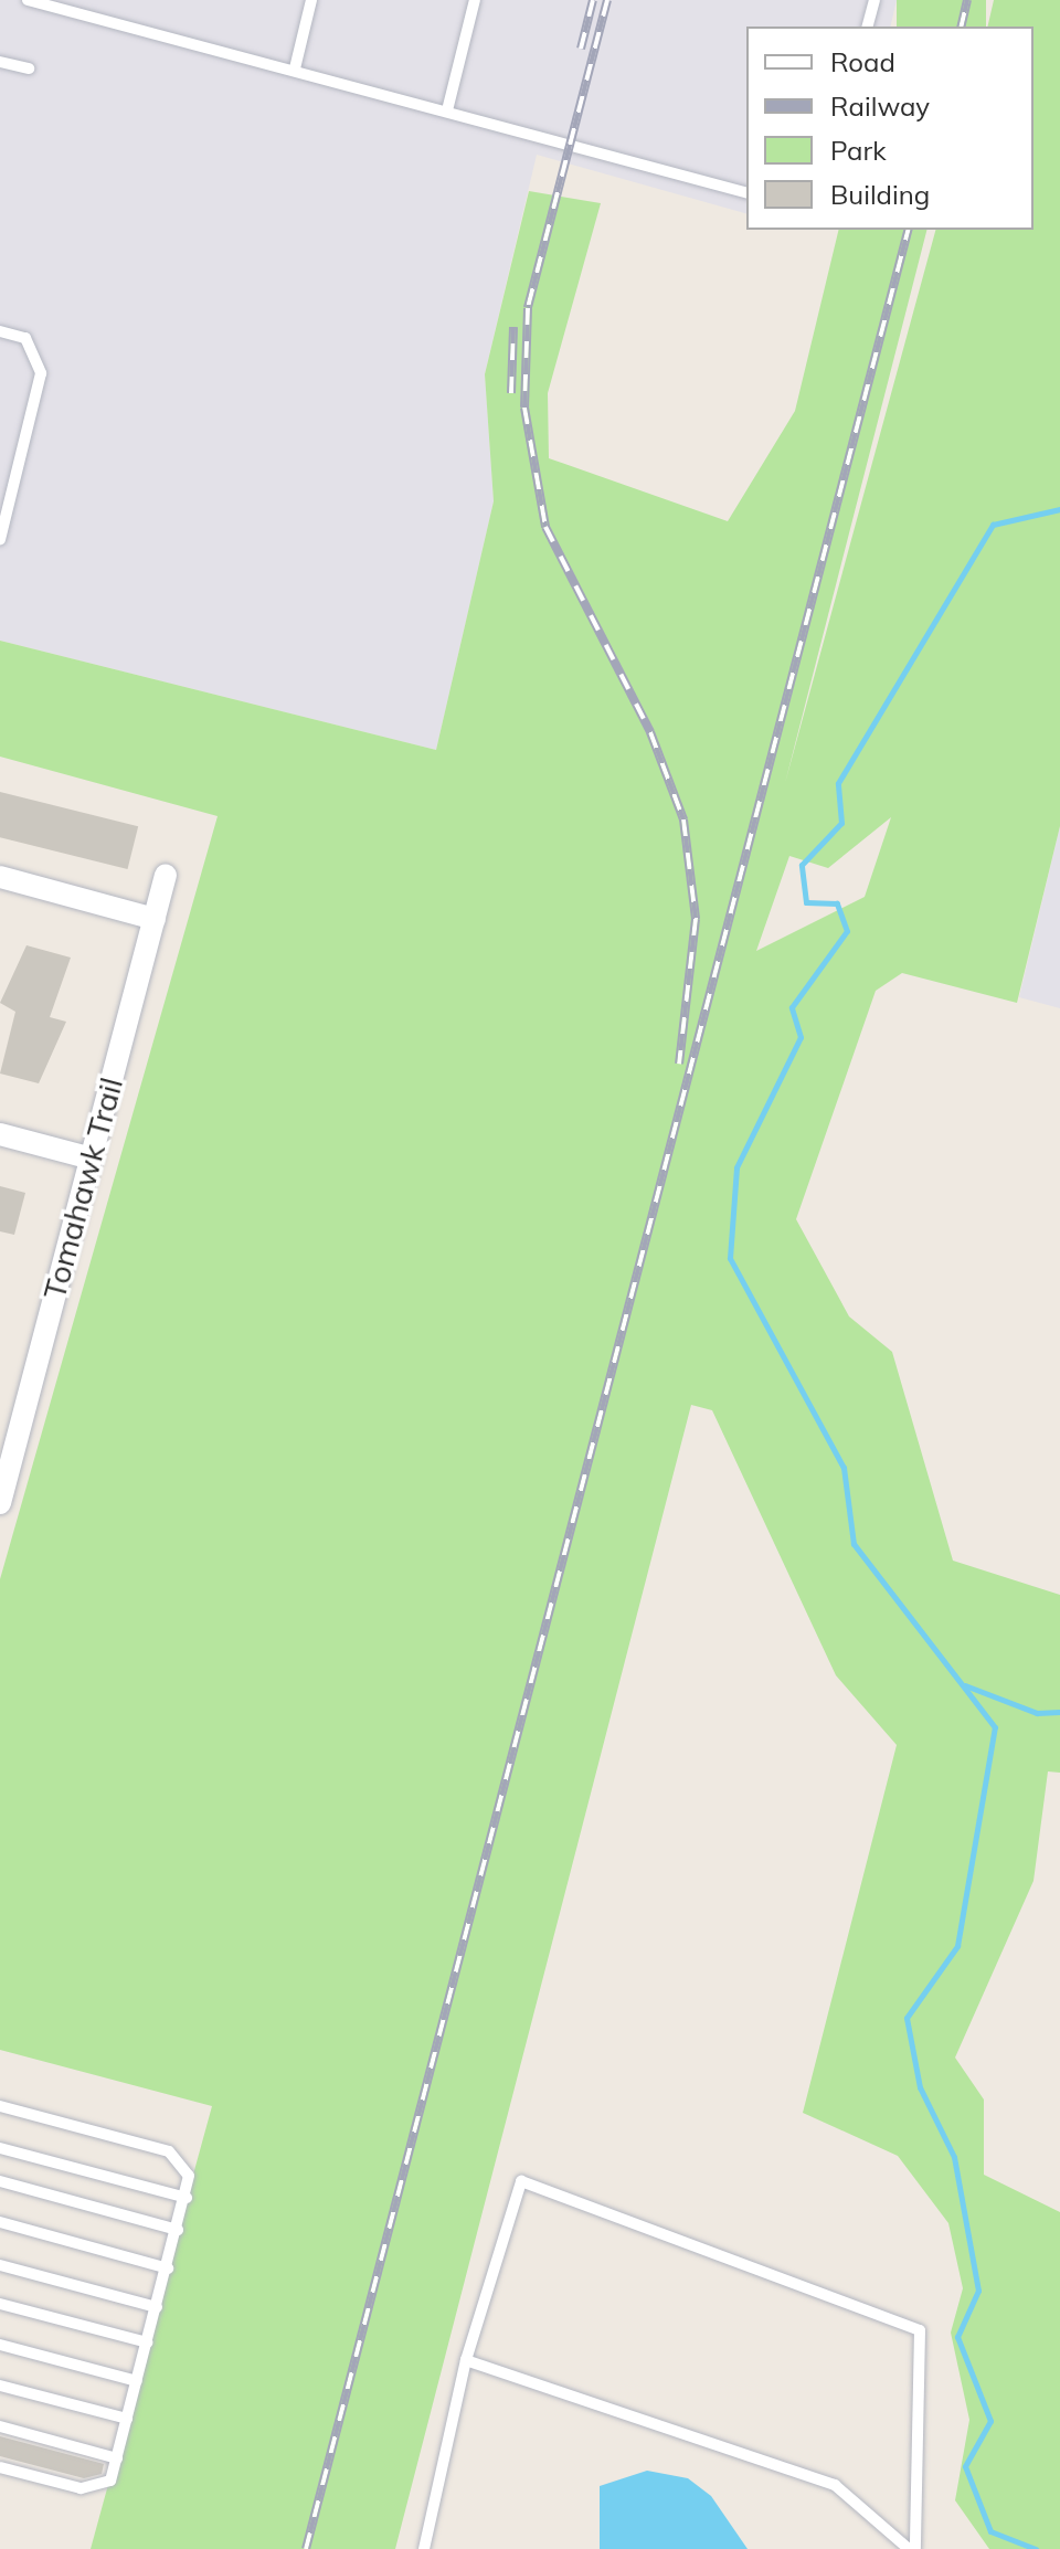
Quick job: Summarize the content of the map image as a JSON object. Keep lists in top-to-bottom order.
{
  "streets": {
    "street": ["Tomahawk Trail"]
  },
  "legend": [
    "Road",
    "Railway",
    "Park",
    "Building"
  ]
}
